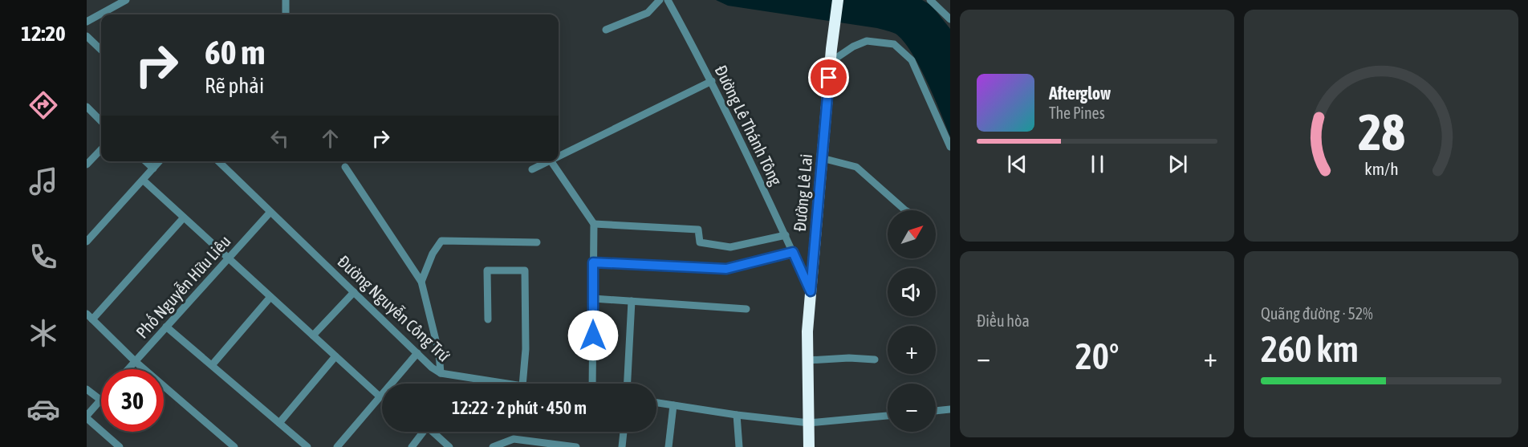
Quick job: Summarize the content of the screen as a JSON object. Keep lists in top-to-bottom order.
{
  "streets": {
    "highway": ["Đường Lê Lai"],
    "street": ["Đường Lê Thánh Tông", "Phố Nguyễn Hữu Liêu", "Đường Nguyễn Công Trứ"]
  },
  "crossings": [
    ["Đường Lê Thánh Tông", "Đường Lê Lai"],
    ["Phố Nguyễn Hữu Liêu", "Đường Nguyễn Công Trứ"]
  ],
  "north": "top right",
  "page": {
    "tabs": "12:20",
    "turn": ["60 m", "Rẽ phải"],
    "song": ["Afterglow", "The Pines"],
    "map_buttons": ["+", "−"],
    "tile": [
      "Điều hòa",
      ["Quãng đường · 52%", "260 km"]
    ],
    "heat": ["−", "20°", "+"],
    "limit": "30",
    "trip": "12:22 · 2 phút · 450 m",
    "gauge": ["28", "km/h"]
  }
}
